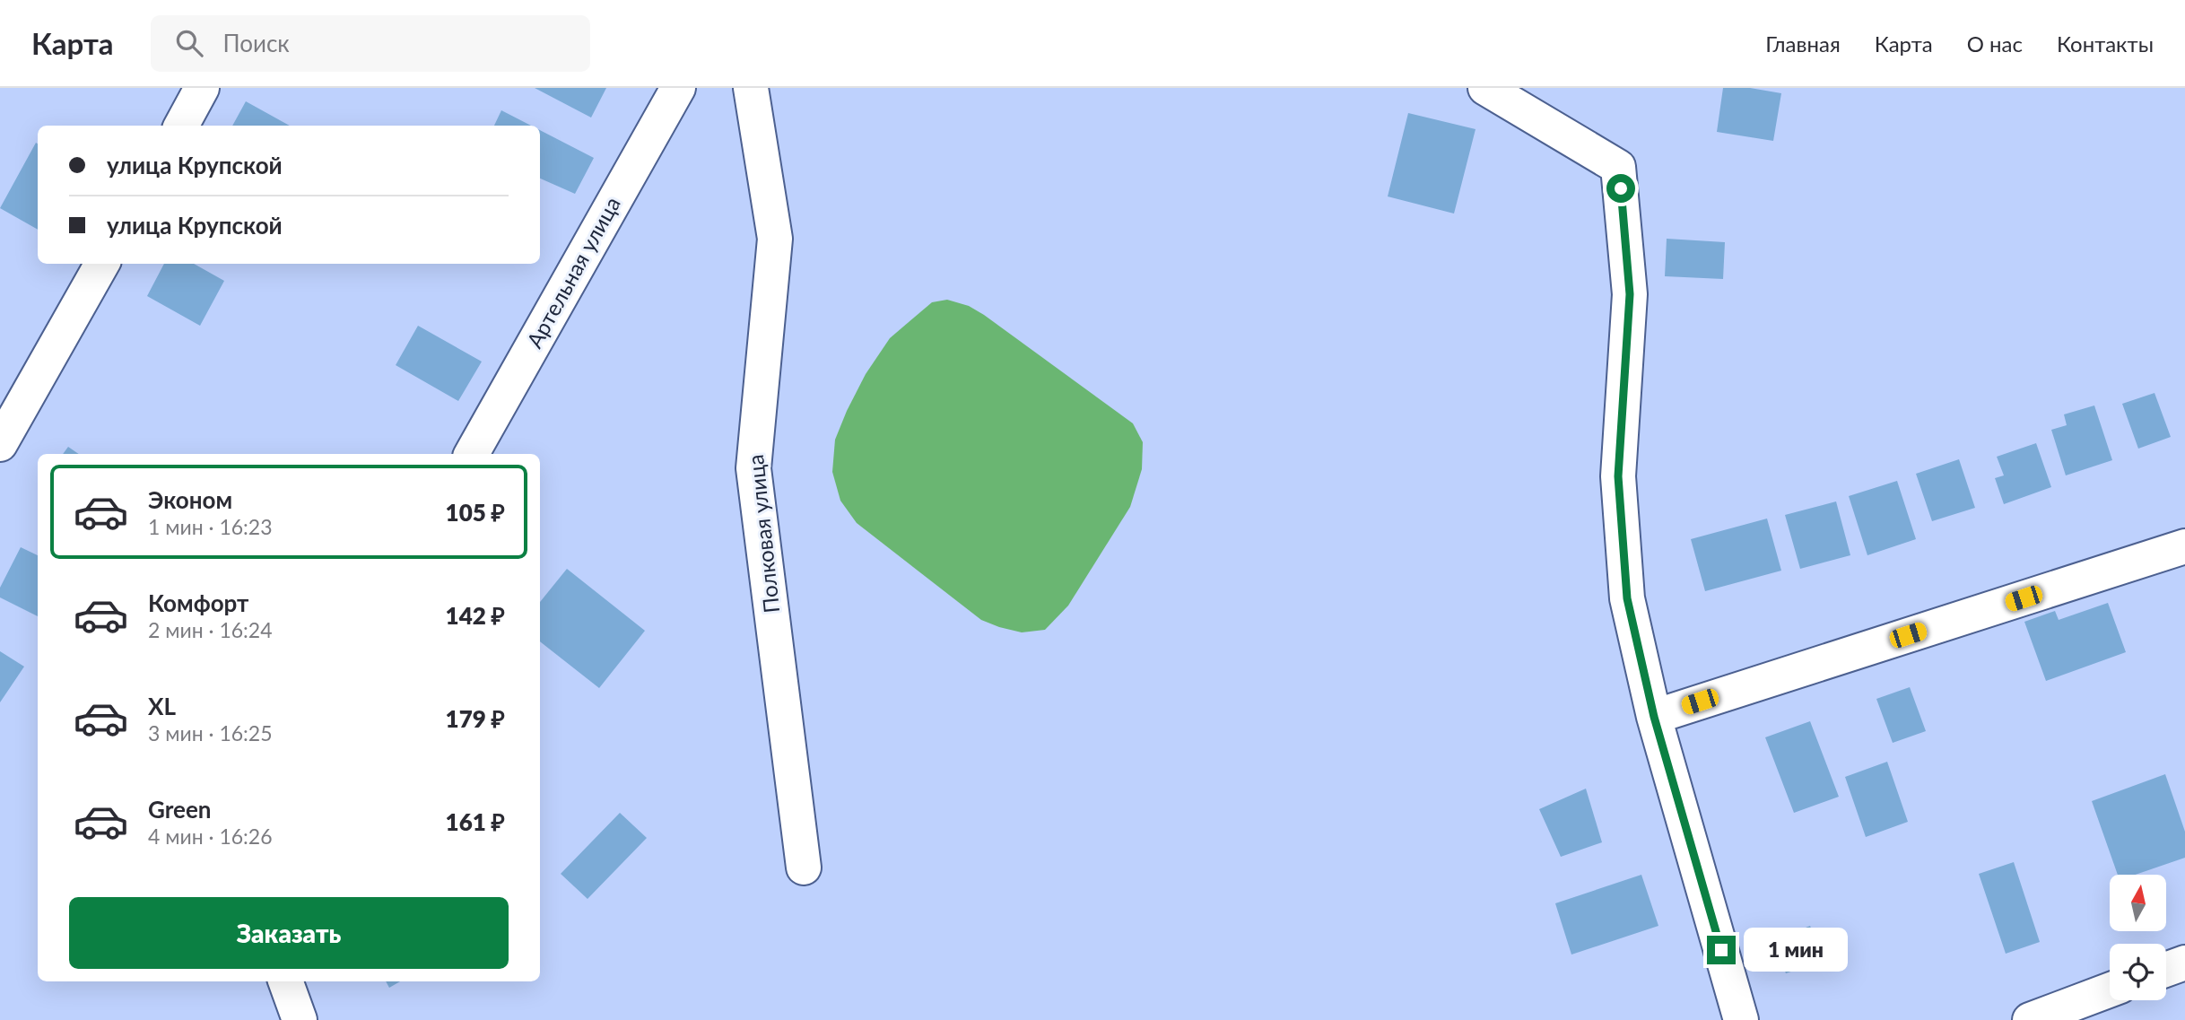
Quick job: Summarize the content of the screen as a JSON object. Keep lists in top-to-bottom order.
{
  "streets": {
    "street": ["Артельная улица", "Полковая улица"]
  },
  "north": "top",
  "page": {
    "header": "Карта",
    "search": "Поиск",
    "nav": [
      "Главная",
      "Карта",
      "О нас",
      "Контакты"
    ],
    "banner": ["улица Крупской", "улица Крупской"],
    "list": [
      {
        "name": "Эконом",
        "note": "1 мин · 16:23",
        "value": "105 ₽"
      },
      {
        "name": "Комфорт",
        "note": "2 мин · 16:24",
        "value": "142 ₽"
      },
      {
        "name": "XL",
        "note": "3 мин · 16:25",
        "value": "179 ₽"
      },
      {
        "name": "Green",
        "note": "4 мин · 16:26",
        "value": "161 ₽"
      }
    ],
    "buttons": "Заказать",
    "bubble": "1 мин"
  }
}
